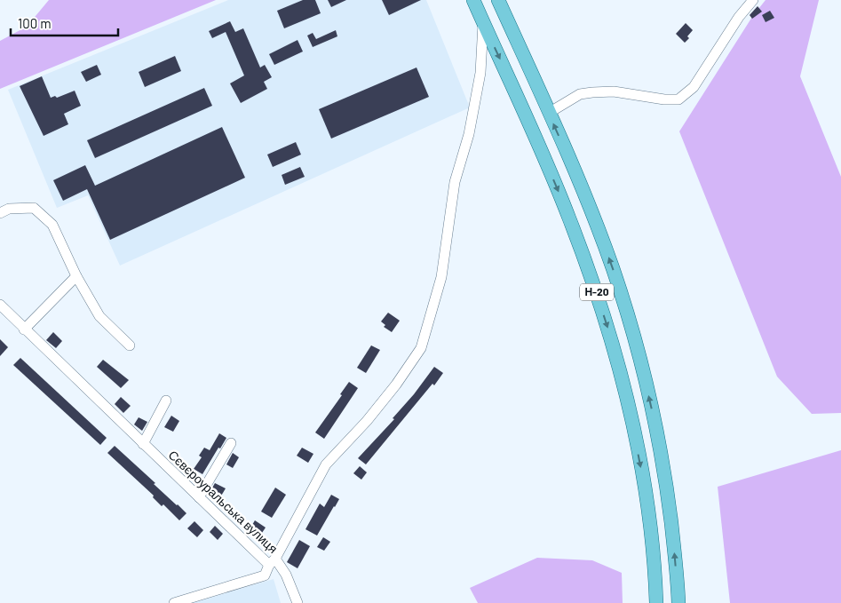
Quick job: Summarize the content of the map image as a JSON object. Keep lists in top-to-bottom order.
{
  "streets": {
    "main road": ["Н-20"],
    "street": ["Сєвєроуральська вулиця"]
  },
  "crossings": [
    ["Н-20", "Сєвєроуральська вулиця"]
  ],
  "scale_bar": "100 m"
}
